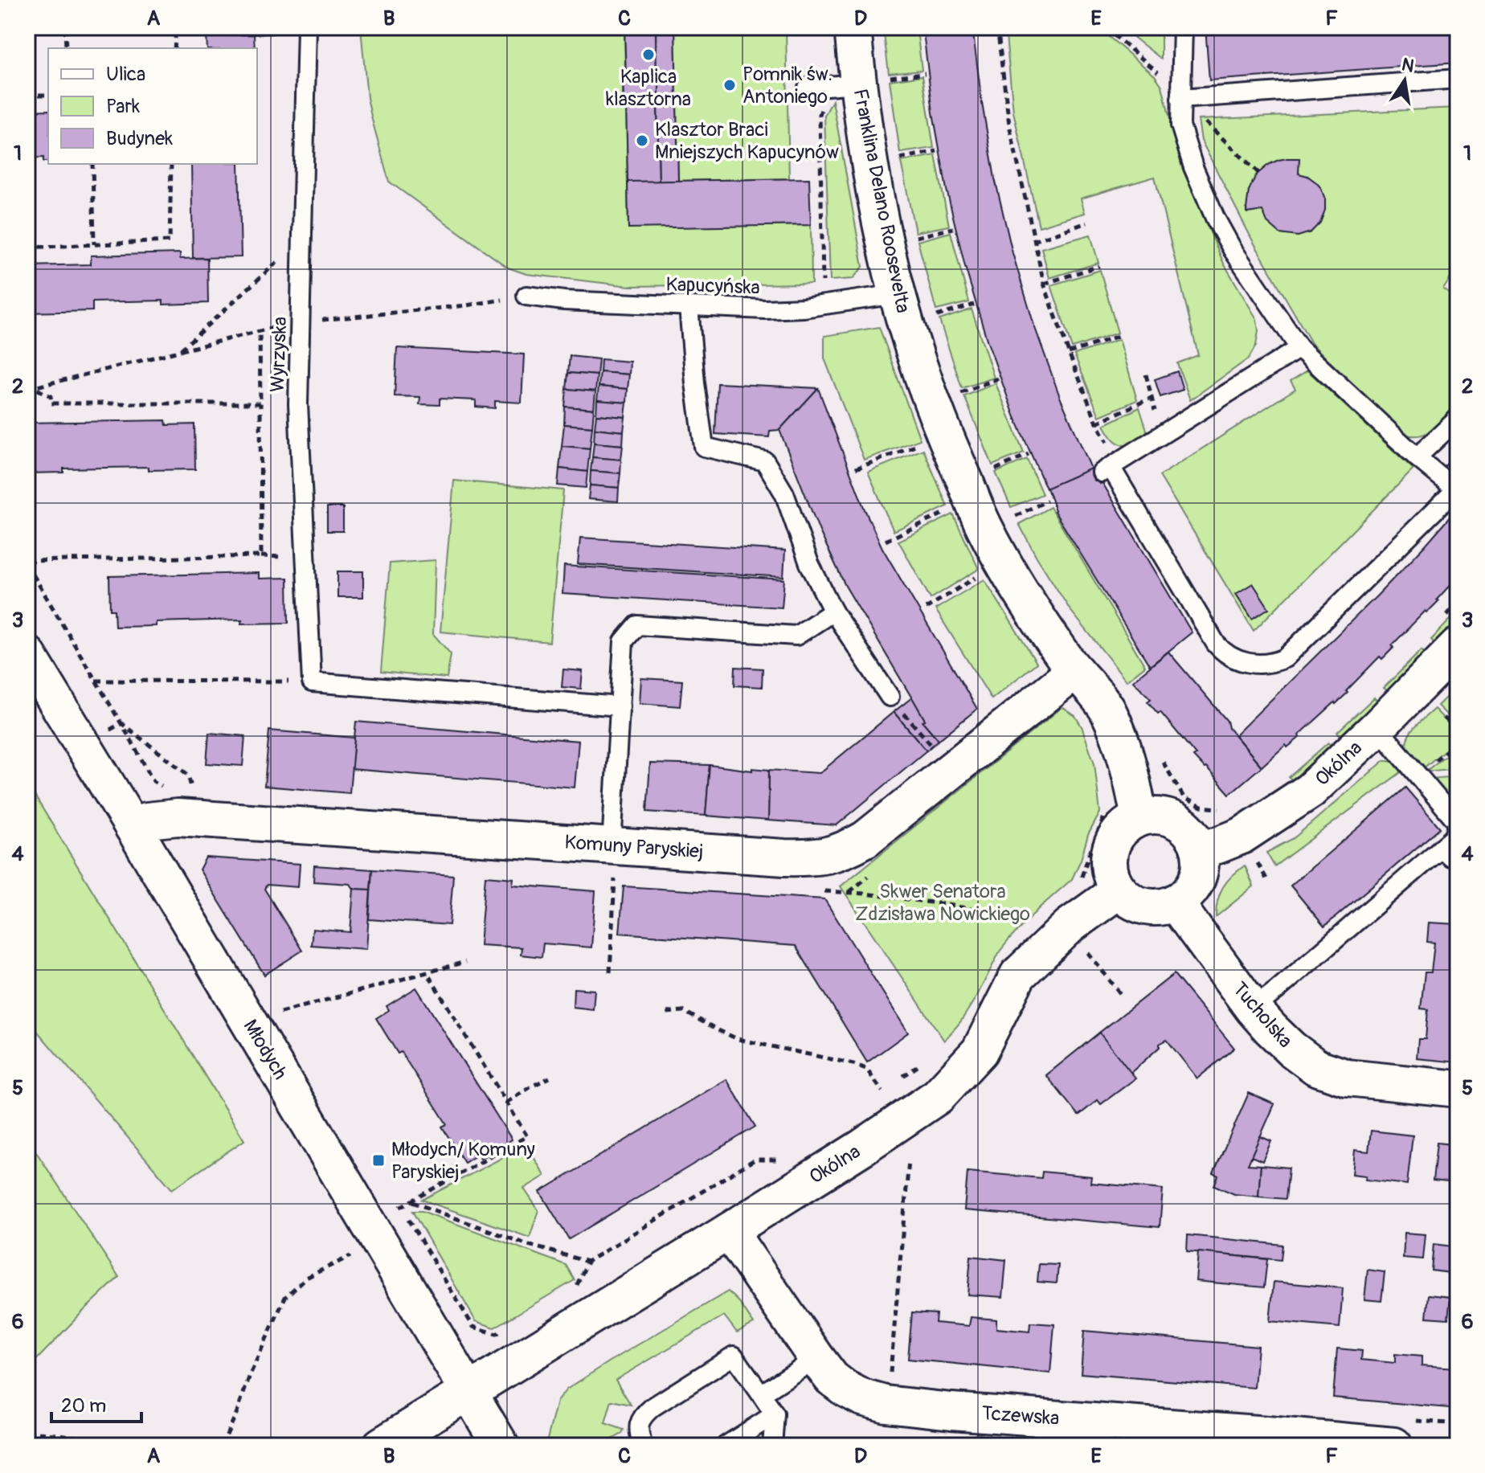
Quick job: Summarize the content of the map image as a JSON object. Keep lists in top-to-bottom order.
{
  "streets": {
    "street": [
      "Franklina Delano Roosevelta",
      "Okólna",
      "Komuny Paryskiej",
      "Tucholska",
      "Młodych",
      "Tczewska"
    ],
    "lane": ["Kapucyńska", "Wyrzyska"]
  },
  "crossings": [
    ["Franklina Delano Roosevelta", "Kapucyńska"],
    ["Franklina Delano Roosevelta", "Okólna"],
    ["Franklina Delano Roosevelta", "Komuny Paryskiej"],
    ["Franklina Delano Roosevelta", "Tucholska"],
    ["Okólna", "Tucholska"],
    ["Okólna", "Młodych"],
    ["Okólna", "Tczewska"],
    ["Komuny Paryskiej", "Młodych"]
  ],
  "parks": ["Skwer Senatora Zdzisława Nowickiego"],
  "places": {
    "other": ["Kaplica klasztorna", "Pomnik św. Antoniego", "Klasztor Braci Mniejszych Kapucynów"],
    "transit": ["Młodych/ Komuny Paryskiej"]
  },
  "legend": ["Ulica", "Park", "Budynek"],
  "scale_bar": "20 m",
  "north": "top",
  "grid": {
    "columns": [
      "A",
      "B",
      "C",
      "D",
      "E",
      "F"
    ],
    "rows": [
      "1",
      "2",
      "3",
      "4",
      "5",
      "6"
    ]
  }
}
